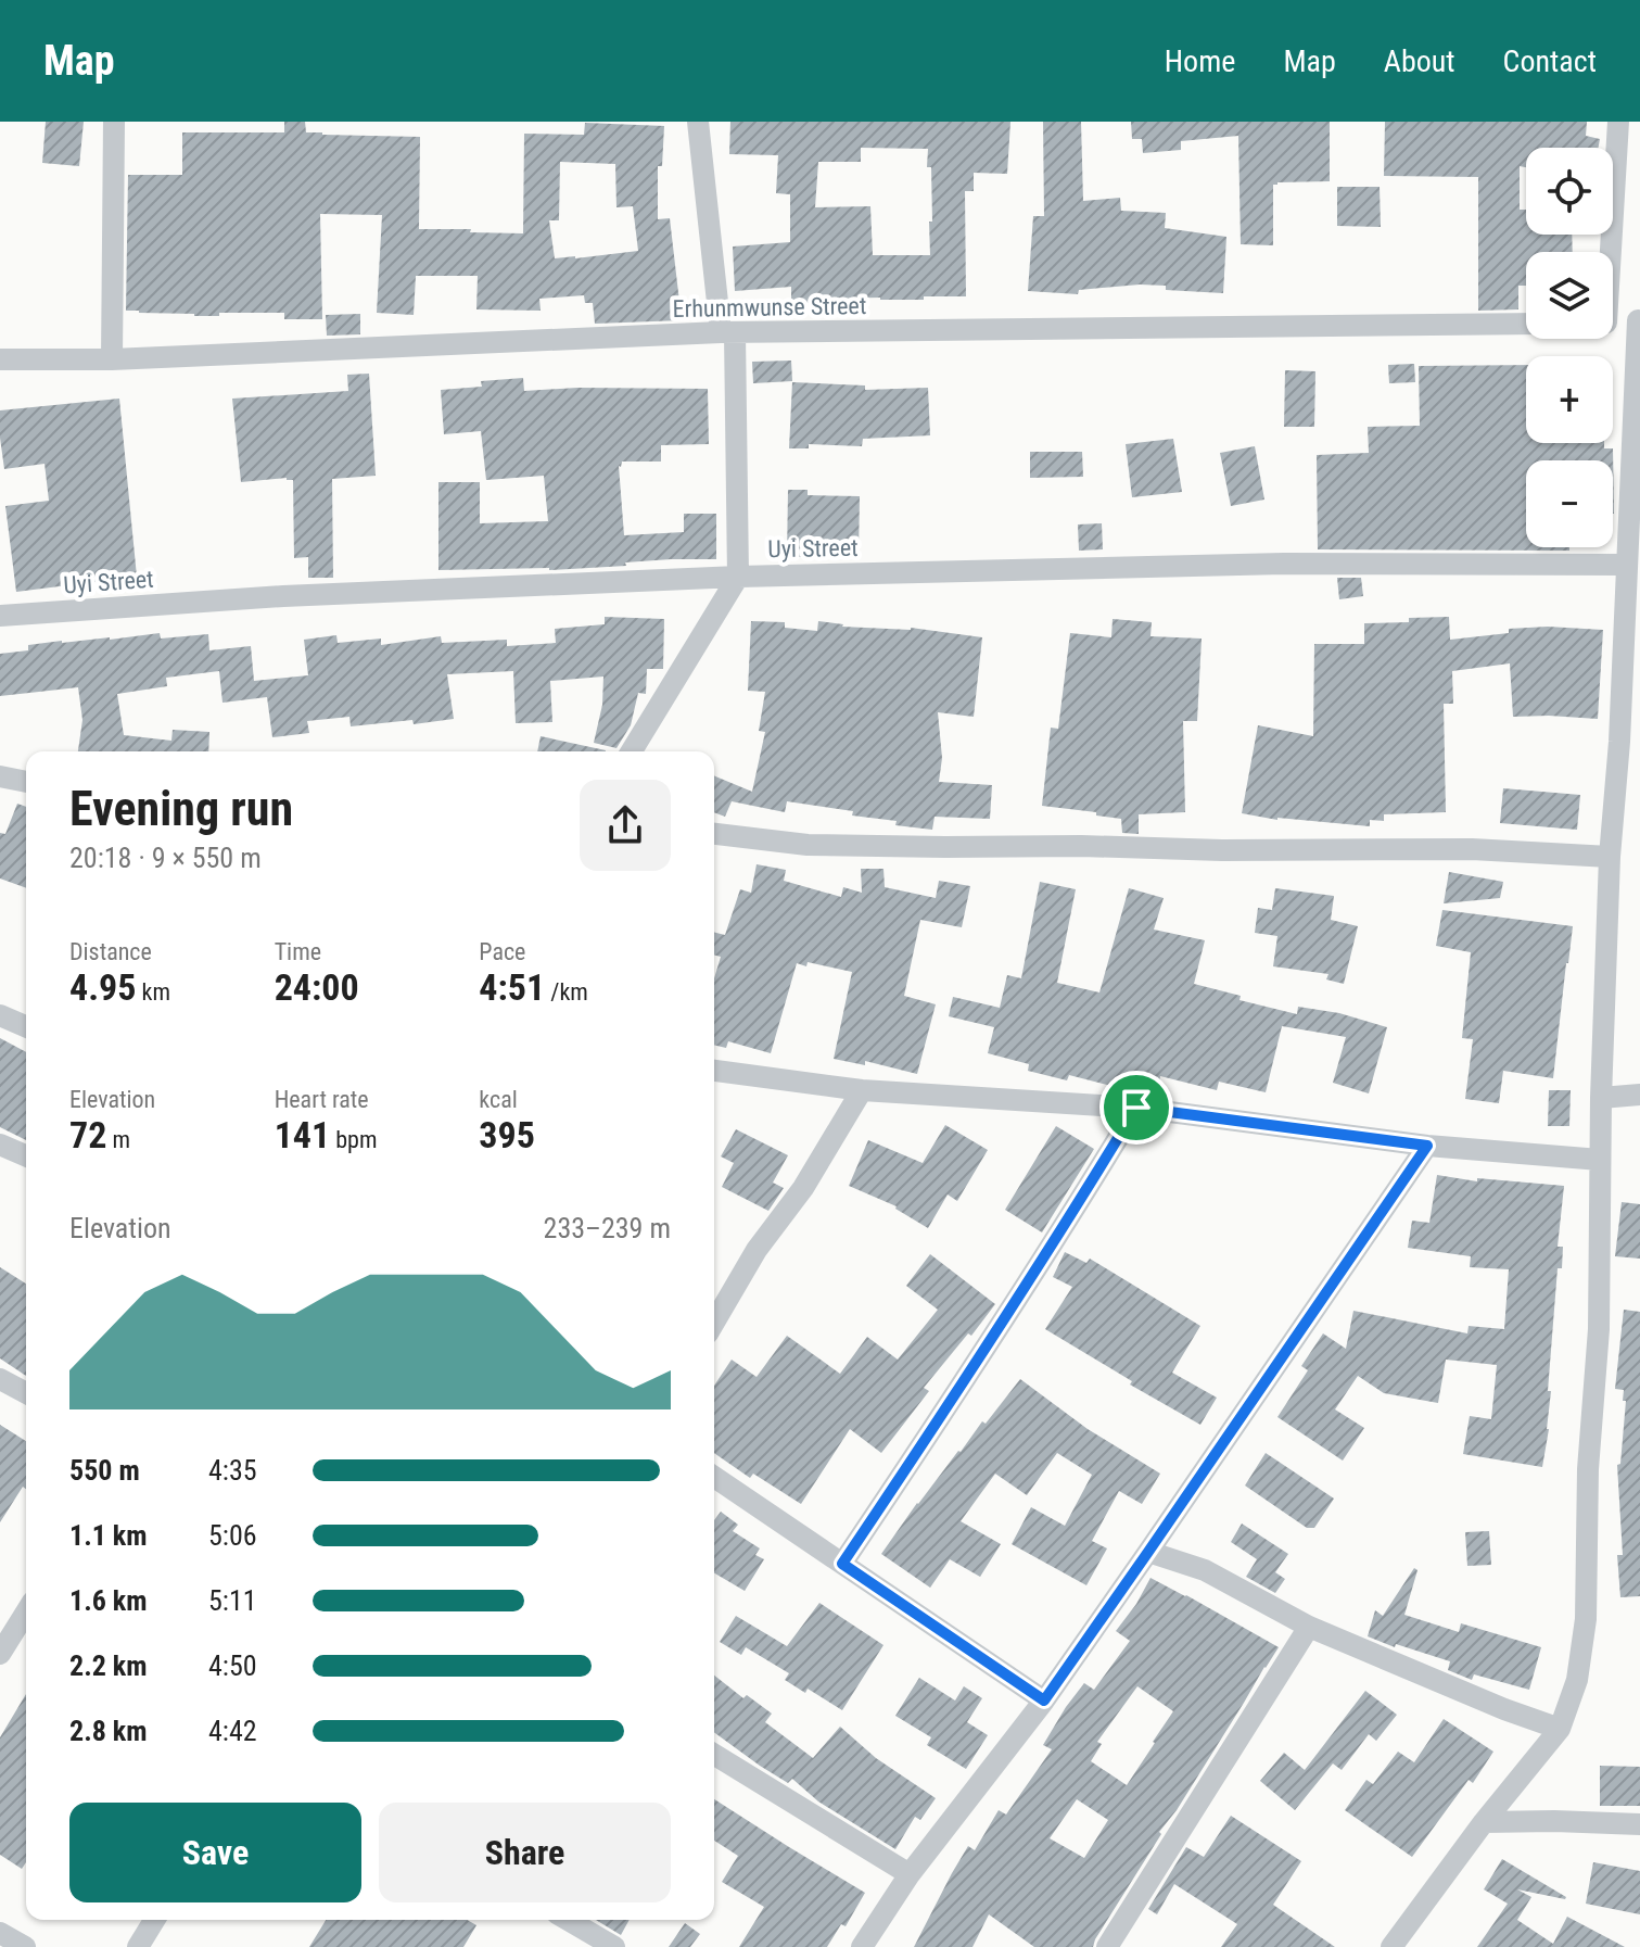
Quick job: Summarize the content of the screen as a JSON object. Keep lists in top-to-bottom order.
{
  "streets": {
    "street": ["Erhunmwunse Street", "Uyi Street"]
  },
  "page": {
    "header": "Map",
    "nav": [
      "Home",
      "Map",
      "About",
      "Contact"
    ],
    "map_buttons": ["+", "−"],
    "heading": ["Evening run", "20:18 · 9 × 550 m"],
    "stats": [
      ["Distance", "4.95 km"],
      ["Time", "24:00"],
      ["Pace", "4:51 /km"],
      ["Elevation", "72 m"],
      ["Heart rate", "141 bpm"],
      ["kcal", "395"]
    ],
    "chart": ["Elevation", "233–239 m"],
    "list": [
      {
        "name": "550 m",
        "note": "4:35"
      },
      {
        "name": "1.1 km",
        "note": "5:06"
      },
      {
        "name": "1.6 km",
        "note": "5:11"
      },
      {
        "name": "2.2 km",
        "note": "4:50"
      },
      {
        "name": "2.8 km",
        "note": "4:42"
      }
    ],
    "buttons": ["Save", "Share"]
  }
}
